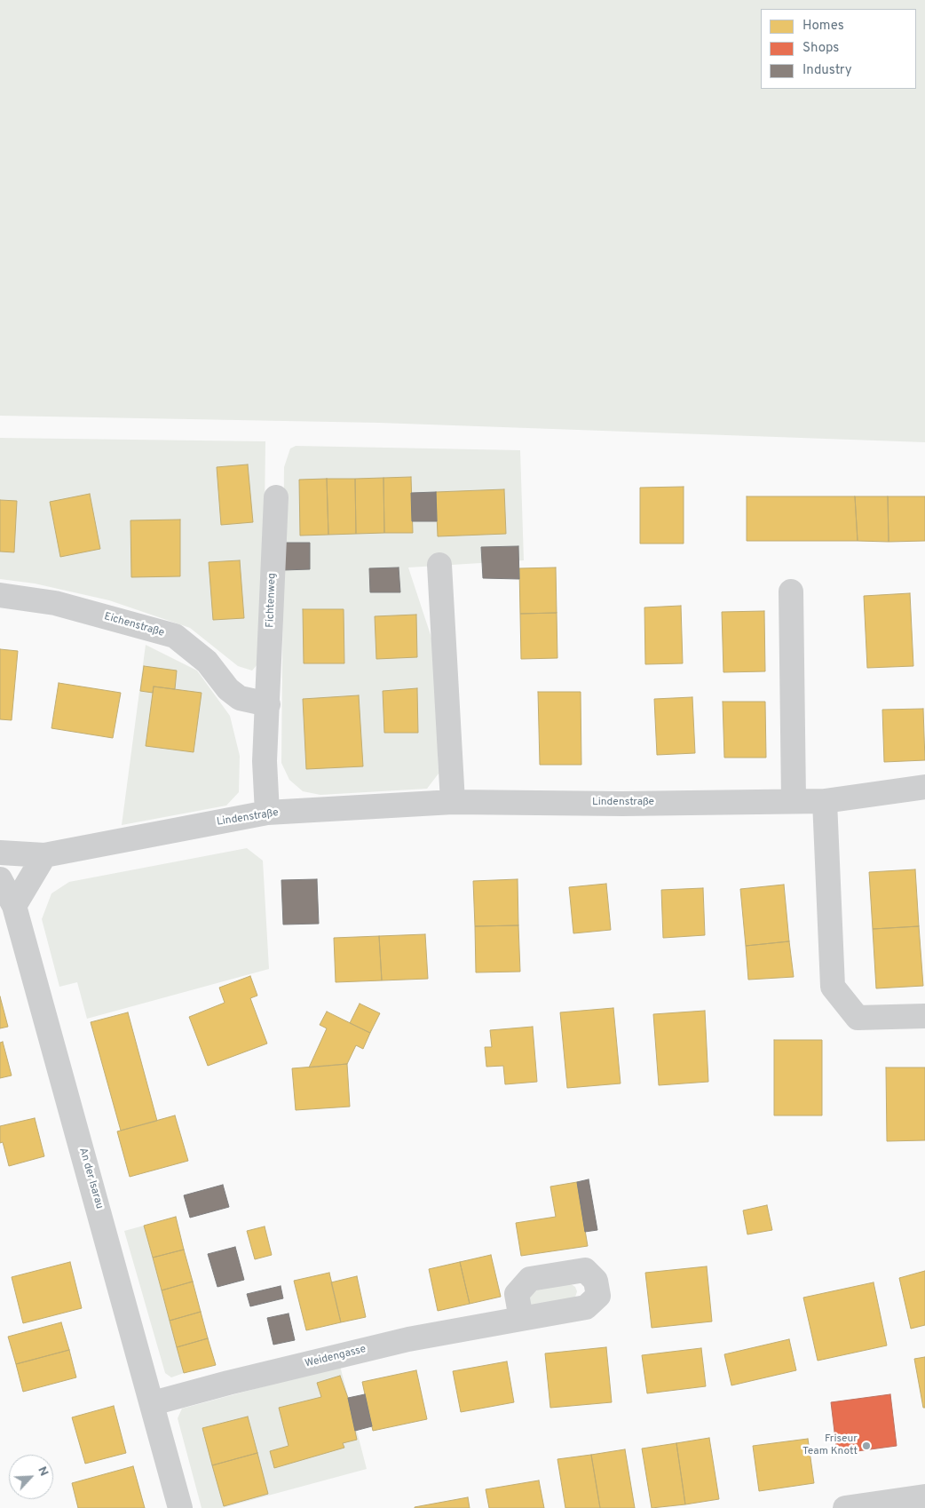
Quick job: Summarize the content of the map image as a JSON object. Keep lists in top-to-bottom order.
{
  "streets": {
    "street": [
      "Fichtenweg",
      "Eichenstraße",
      "Lindenstraße",
      "An der Isarau",
      "Weidengasse"
    ]
  },
  "crossings": [
    ["Fichtenweg", "Eichenstraße"],
    ["An der Isarau", "Weidengasse"]
  ],
  "places": ["Friseur Team Knott"],
  "legend": ["Homes", "Shops", "Industry"],
  "north": "top right"
}
